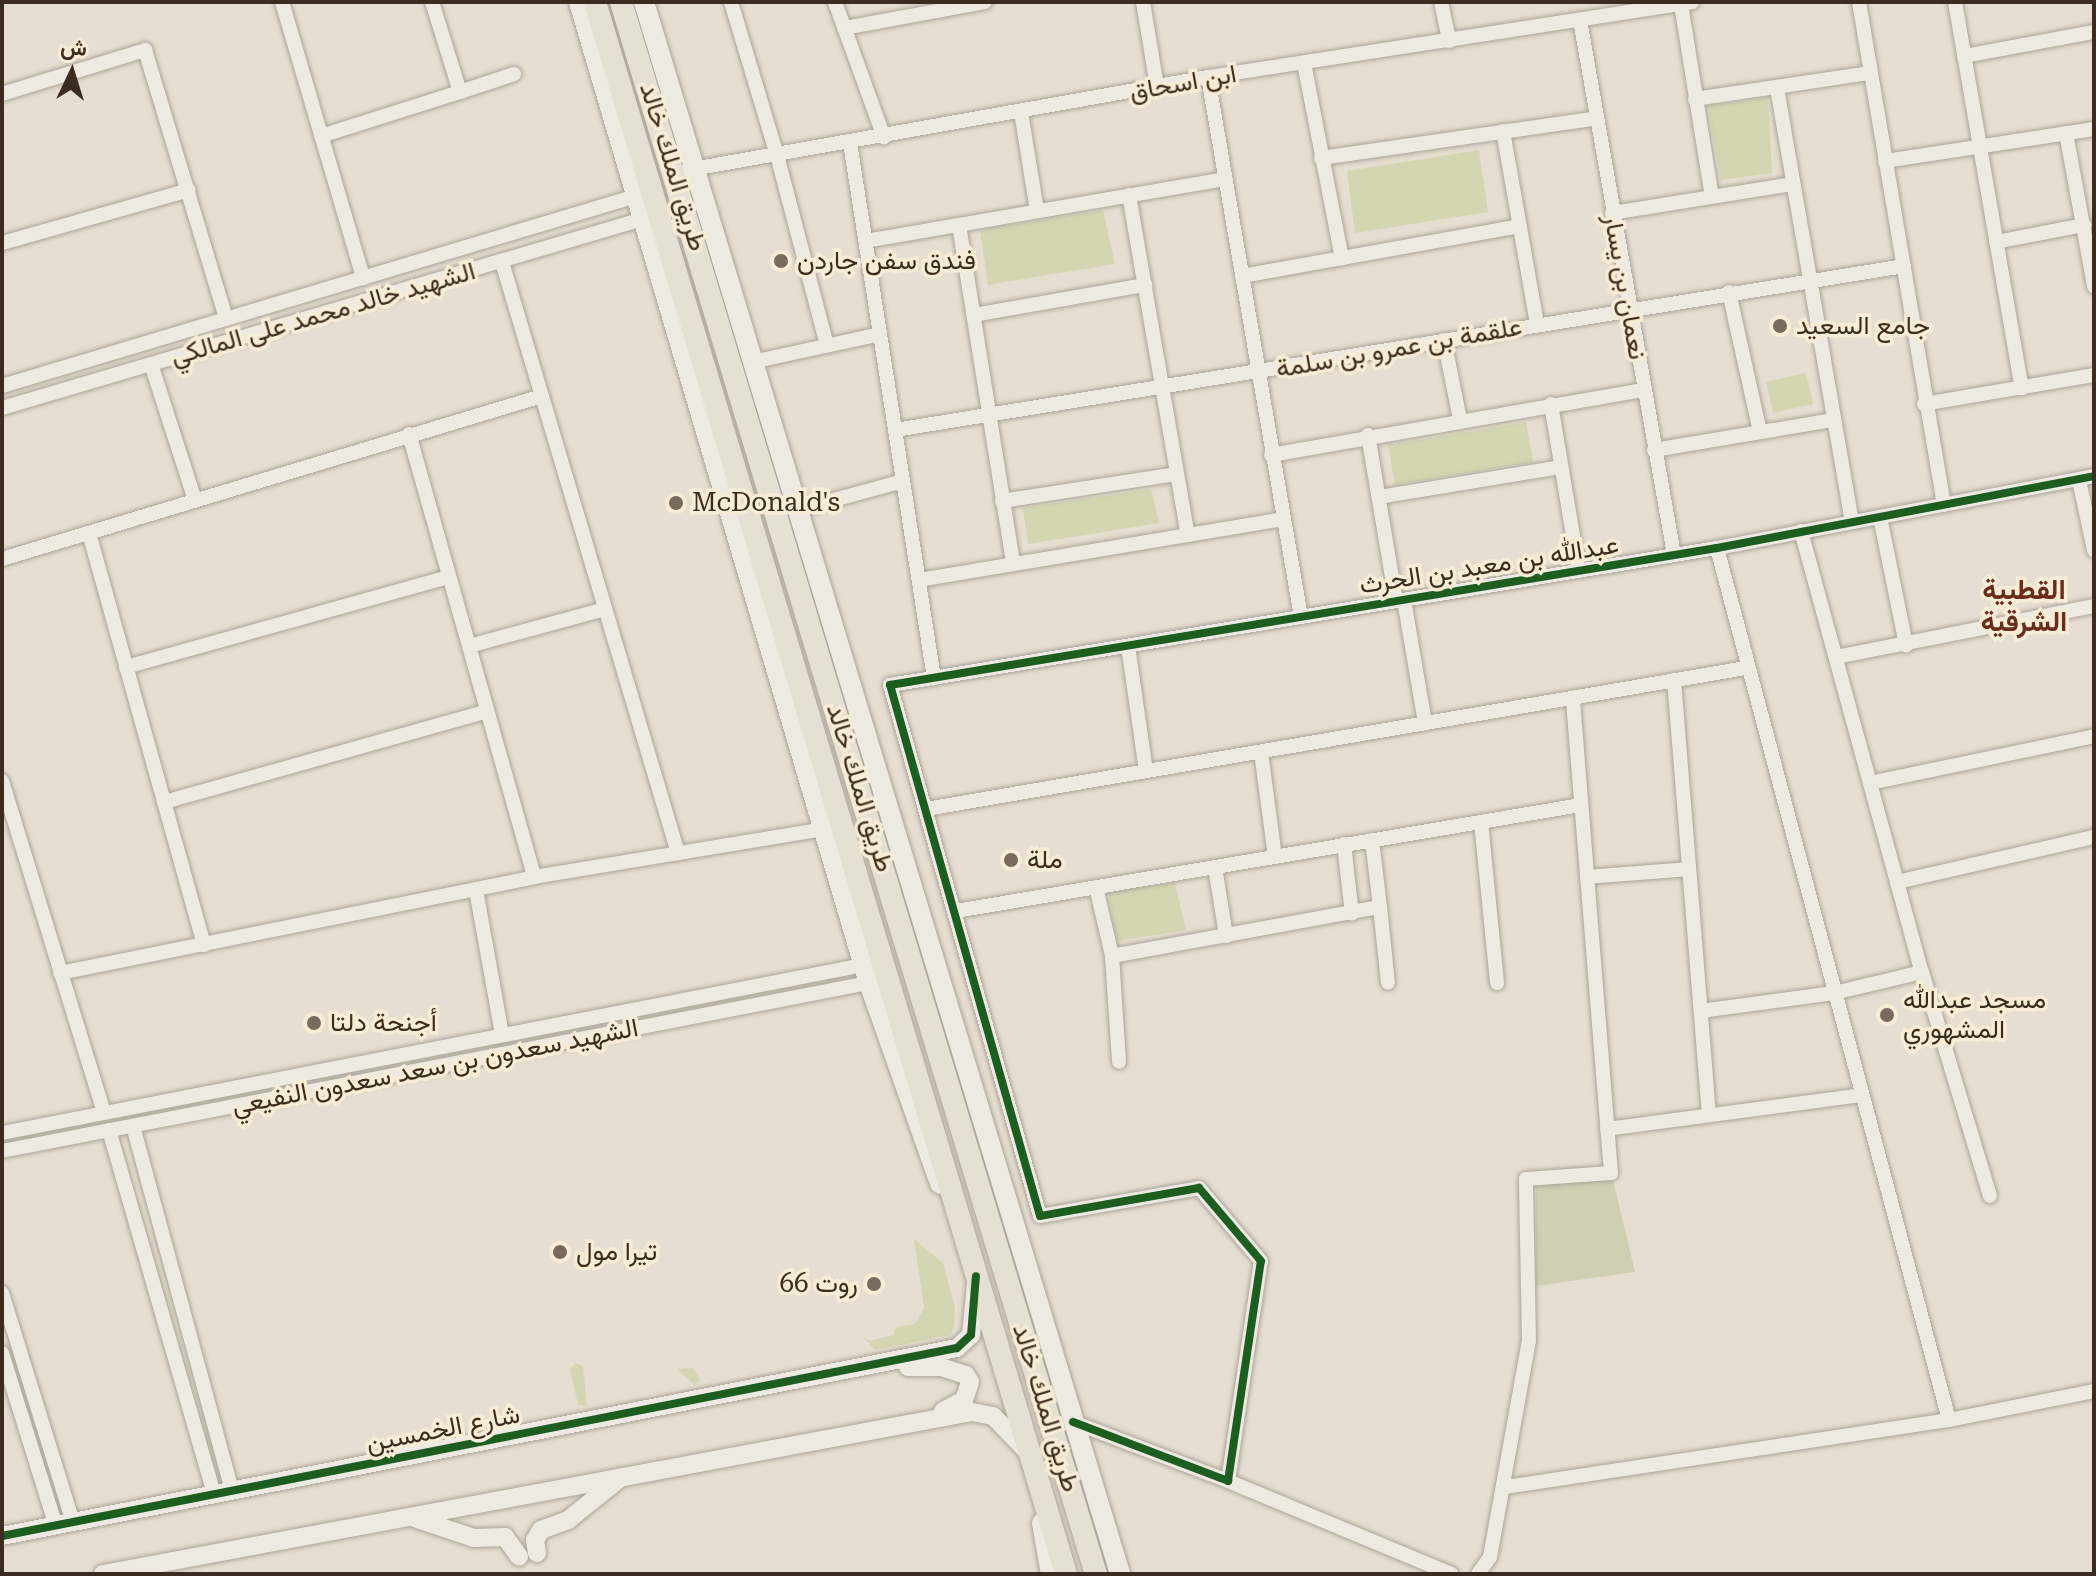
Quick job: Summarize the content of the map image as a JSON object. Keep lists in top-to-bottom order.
{
  "streets": {
    "main road": ["طريق الملك خالد"],
    "street": [
      "ابن اسحاق",
      "نعمان بن يسار",
      "الشهيد خالد محمد على المالكي",
      "علقمة بن عمرو بن سلمة",
      "عبدالله بن معبد بن الحرث",
      "الشهيد سعدون بن سعد سعدون النفيعي",
      "شارع الخمسين"
    ]
  },
  "crossings": [
    ["ابن اسحاق", "طريق الملك خالد"],
    ["ابن اسحاق", "نعمان بن يسار"],
    ["طريق الملك خالد", "شارع الخمسين"],
    ["نعمان بن يسار", "علقمة بن عمرو بن سلمة"],
    ["نعمان بن يسار", "عبدالله بن معبد بن الحرث"]
  ],
  "districts": ["القطبية الشرقية"],
  "places": [
    "فندق سفن جاردن",
    "جامع السعيد",
    "McDonald's",
    "ملة",
    "مسجد عبدالله المشهوري",
    "أجنحة دلتا",
    "تيرا مول",
    "روت 66"
  ],
  "north": "top"
}
